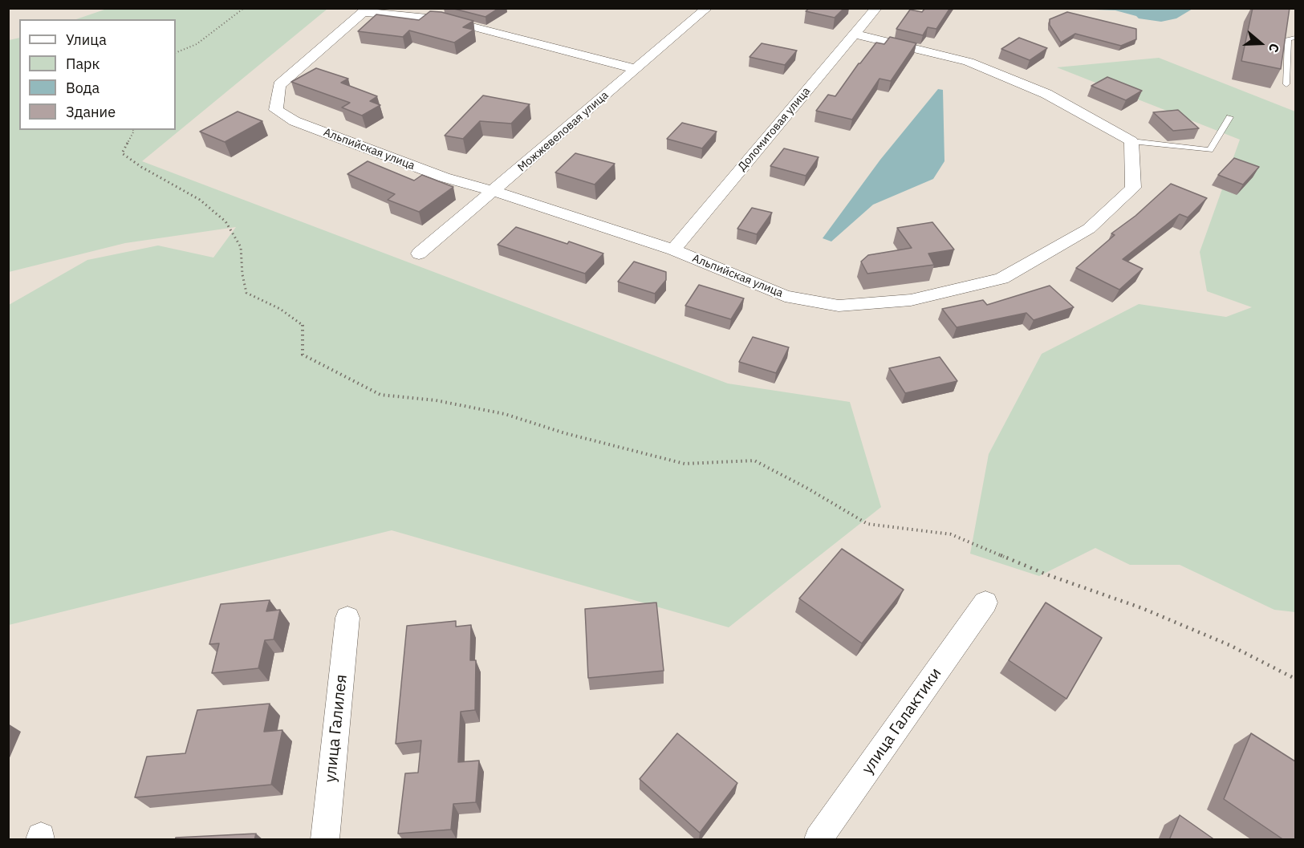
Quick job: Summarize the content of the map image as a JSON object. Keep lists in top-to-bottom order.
{
  "streets": {
    "street": [
      "Доломитовая улица",
      "Можжевеловая улица",
      "Альпийская улица",
      "улица Галактики",
      "улица Галилея"
    ]
  },
  "crossings": [
    ["Доломитовая улица", "Альпийская улица"],
    ["Можжевеловая улица", "Альпийская улица"]
  ],
  "legend": [
    "Улица",
    "Парк",
    "Вода",
    "Здание"
  ],
  "north": "right"
}
